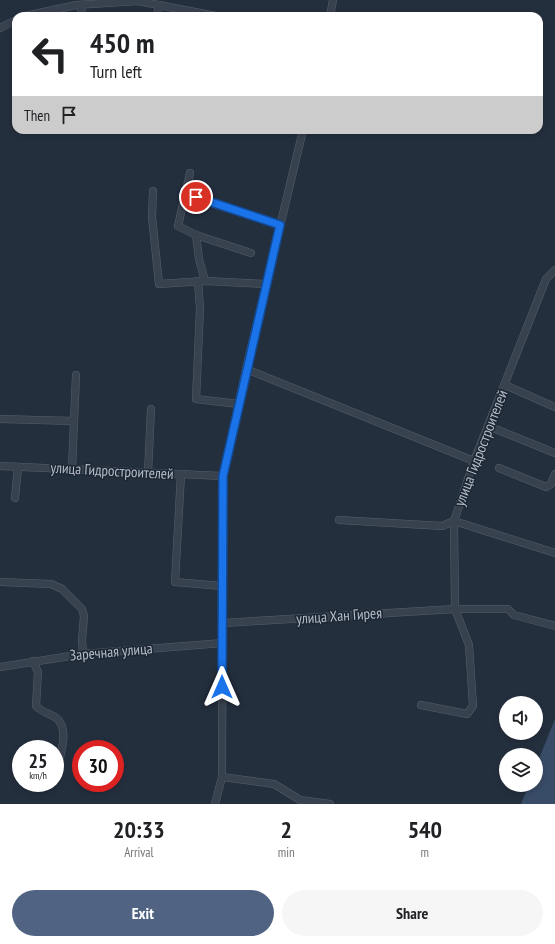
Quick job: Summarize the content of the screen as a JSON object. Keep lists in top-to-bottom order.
{
  "streets": {
    "street": ["улица Гидростроителей", "улица Хан Гирея", "Заречная улица"]
  },
  "page": {
    "turn": ["450 m", "Turn left"],
    "then": "Then",
    "speed": "25 km/h",
    "limit": "30",
    "eta": [
      "20:33",
      "Arrival",
      "2",
      "min",
      "540",
      "m"
    ],
    "buttons": ["Exit", "Share"]
  }
}
